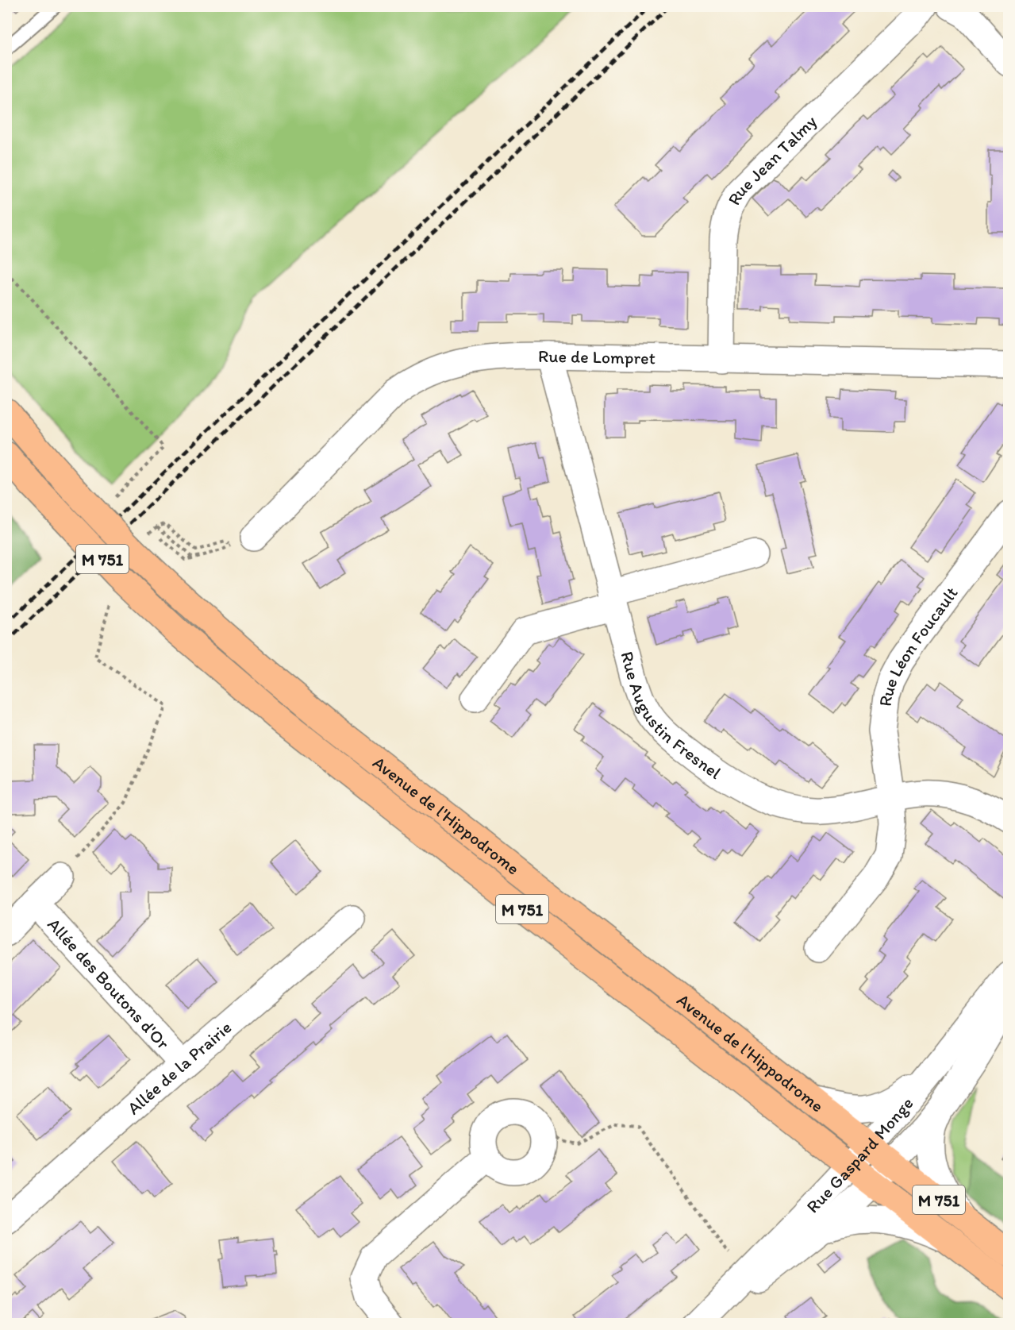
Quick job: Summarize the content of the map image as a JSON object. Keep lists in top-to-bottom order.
{
  "streets": {
    "main road": ["M 751", "Avenue de l'Hippodrome"],
    "street": [
      "Rue Jean Talmy",
      "Rue de Lompret",
      "Rue Léon Foucault",
      "Rue Augustin Fresnel",
      "Allée des Boutons d'Or",
      "Allée de la Prairie",
      "Rue Gaspard Monge"
    ]
  },
  "crossings": [
    ["Rue Jean Talmy", "Rue de Lompret"],
    ["Rue de Lompret", "Rue Augustin Fresnel"],
    ["Rue Léon Foucault", "Rue Augustin Fresnel"],
    ["Avenue de l'Hippodrome", "Rue Gaspard Monge"],
    ["Allée des Boutons d'Or", "Allée de la Prairie"]
  ]
}
